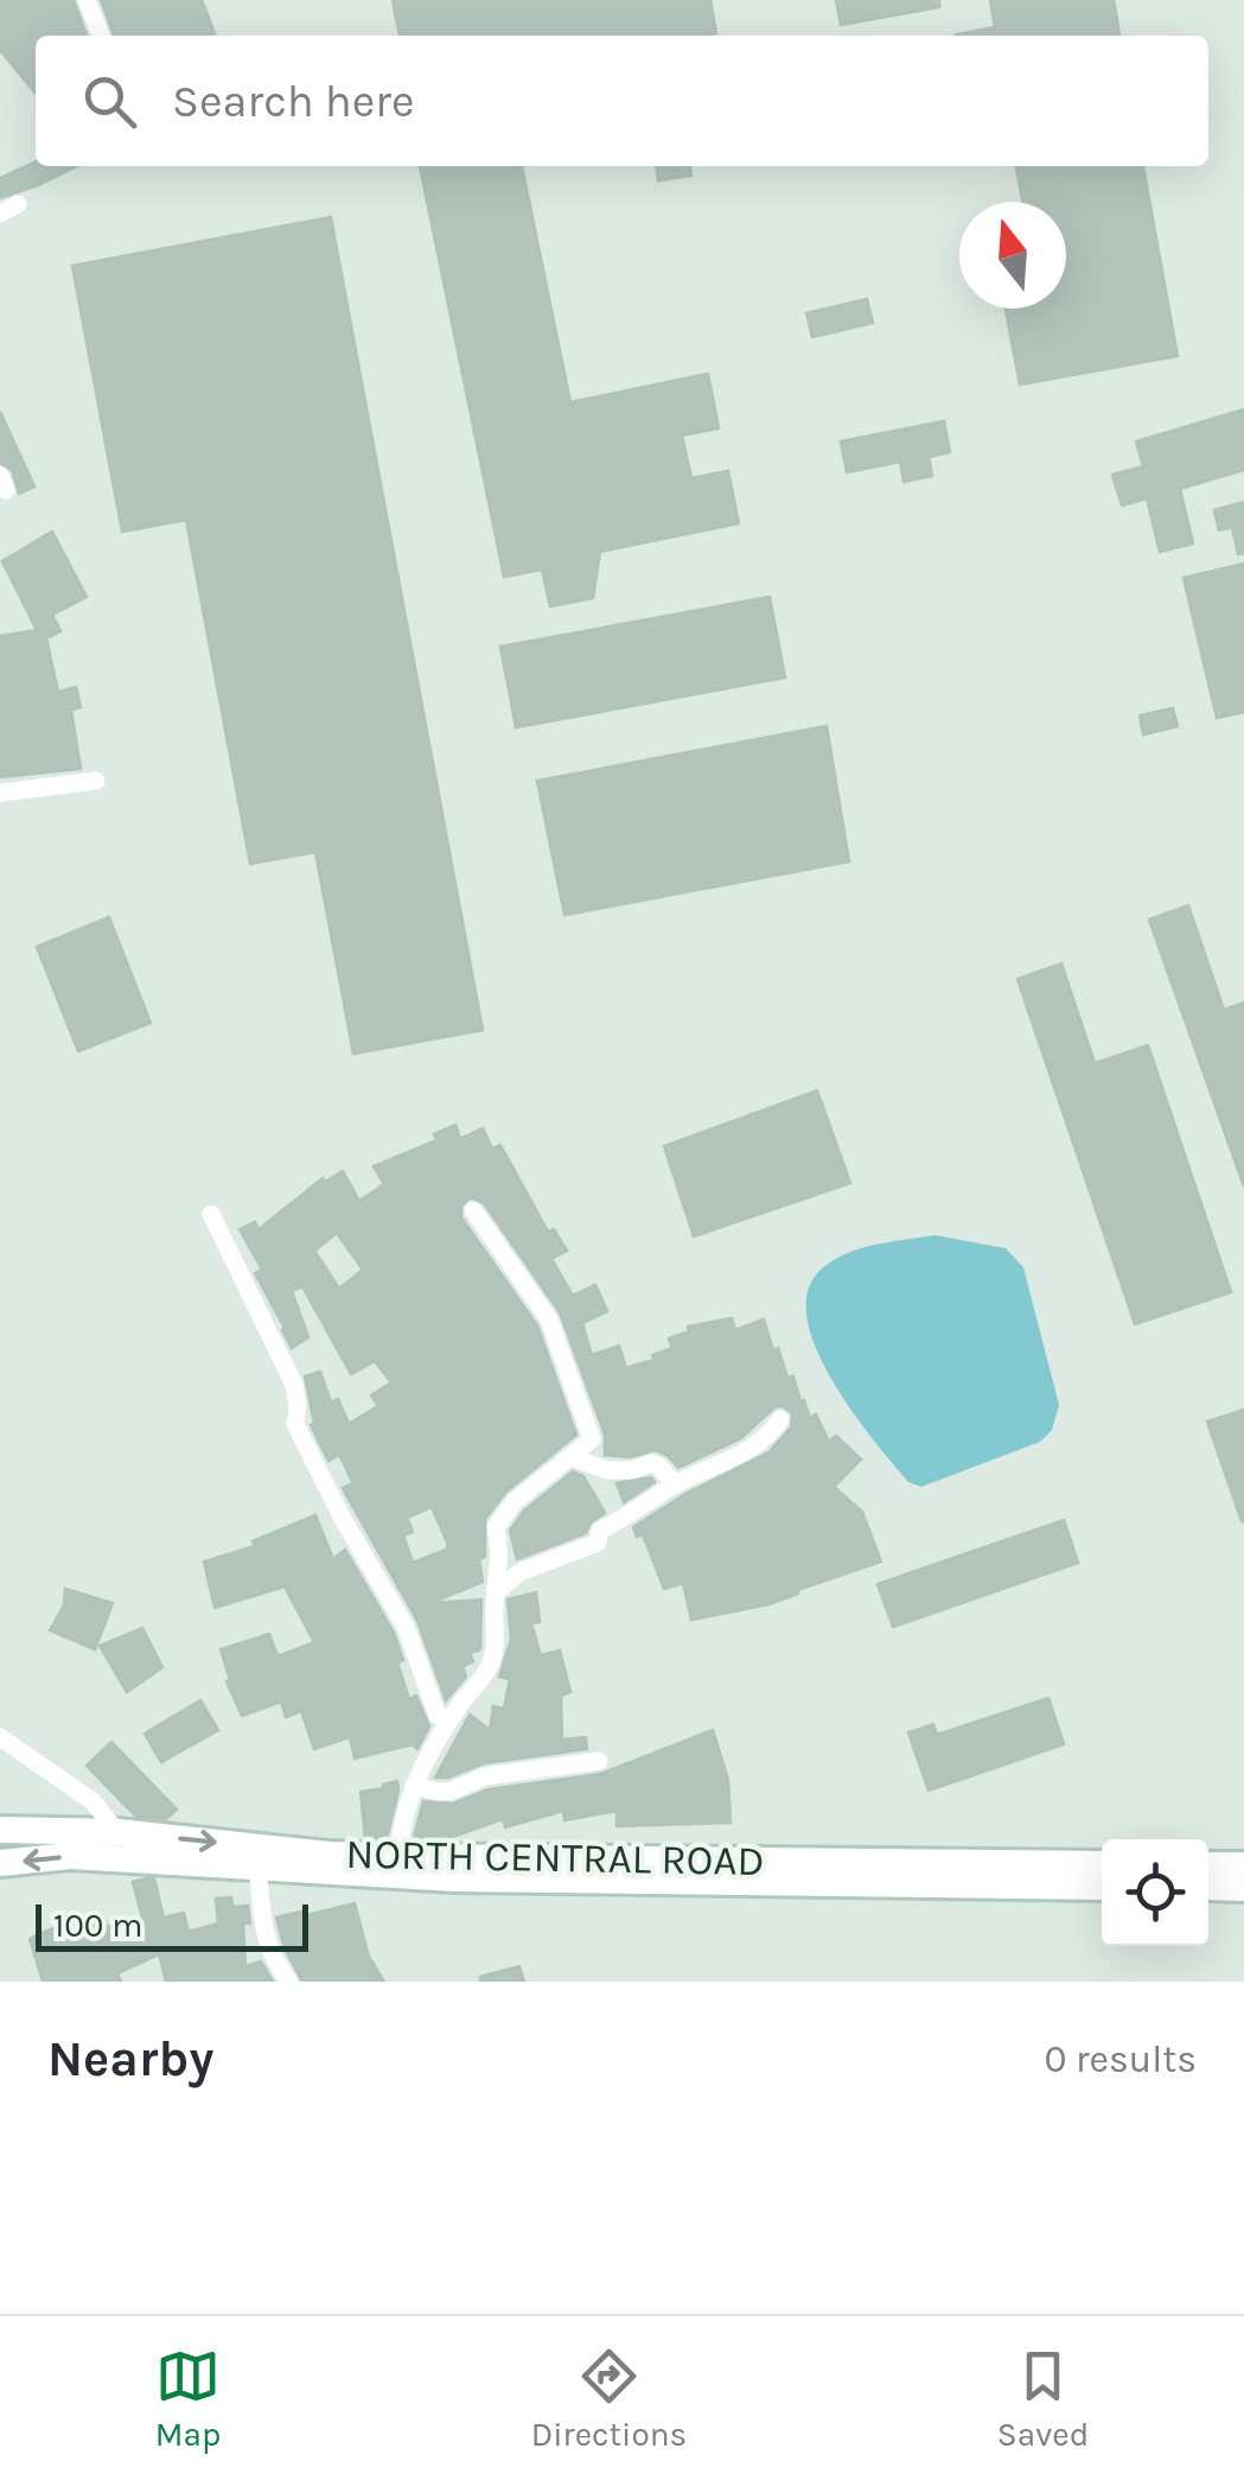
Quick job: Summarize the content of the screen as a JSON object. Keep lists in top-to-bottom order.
{
  "streets": {
    "main road": ["NORTH CENTRAL ROAD"]
  },
  "scale_bar": "100 m",
  "north": "top",
  "page": {
    "search": "Search here",
    "scale": "100 m",
    "heading": ["Nearby", "0 results"],
    "nav": ["Map", "Directions", "Saved"]
  }
}
